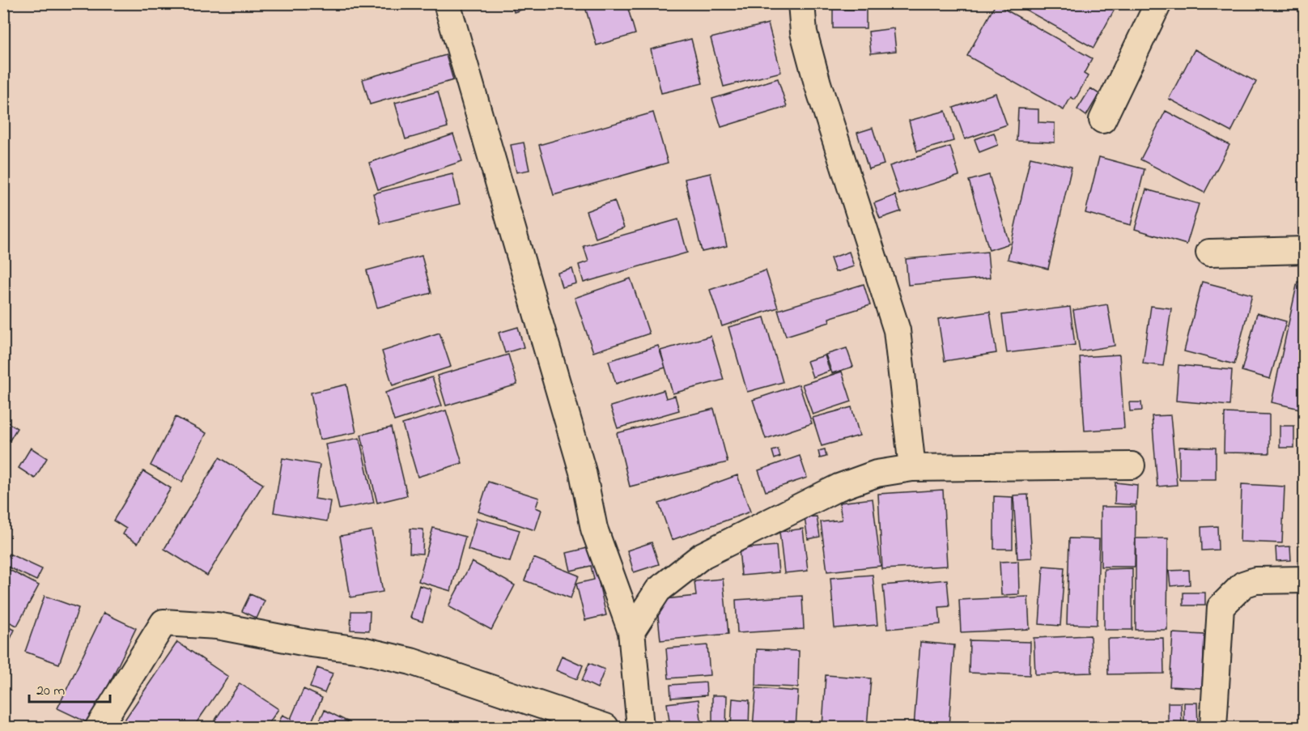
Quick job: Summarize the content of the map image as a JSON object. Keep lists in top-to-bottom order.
{
  "scale_bar": "20 m"
}
